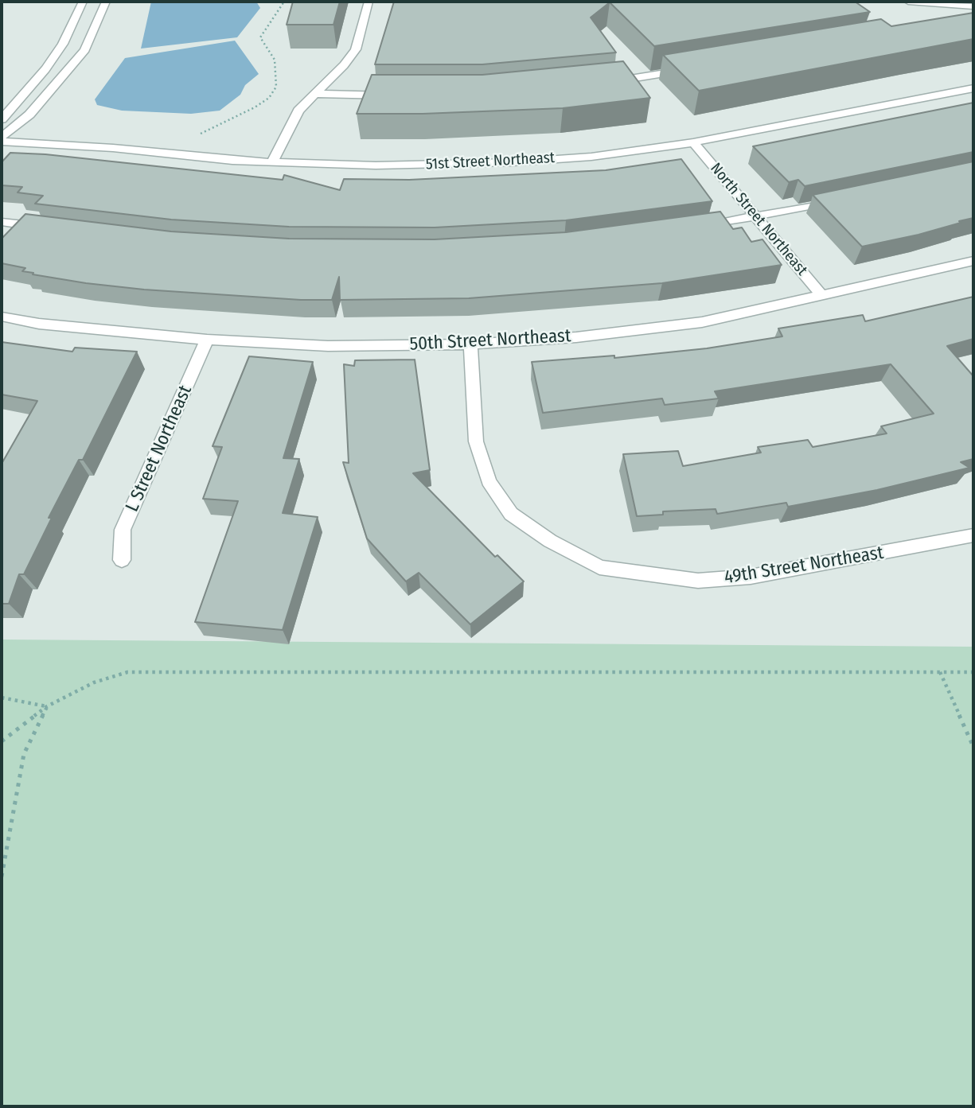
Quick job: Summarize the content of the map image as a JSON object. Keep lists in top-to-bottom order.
{
  "streets": {
    "street": [
      "51st Street Northeast",
      "North Street Northeast",
      "50th Street Northeast",
      "L Street Northeast",
      "49th Street Northeast"
    ]
  },
  "crossings": [
    ["51st Street Northeast", "North Street Northeast"],
    ["North Street Northeast", "50th Street Northeast"],
    ["50th Street Northeast", "L Street Northeast"],
    ["50th Street Northeast", "49th Street Northeast"]
  ]
}
